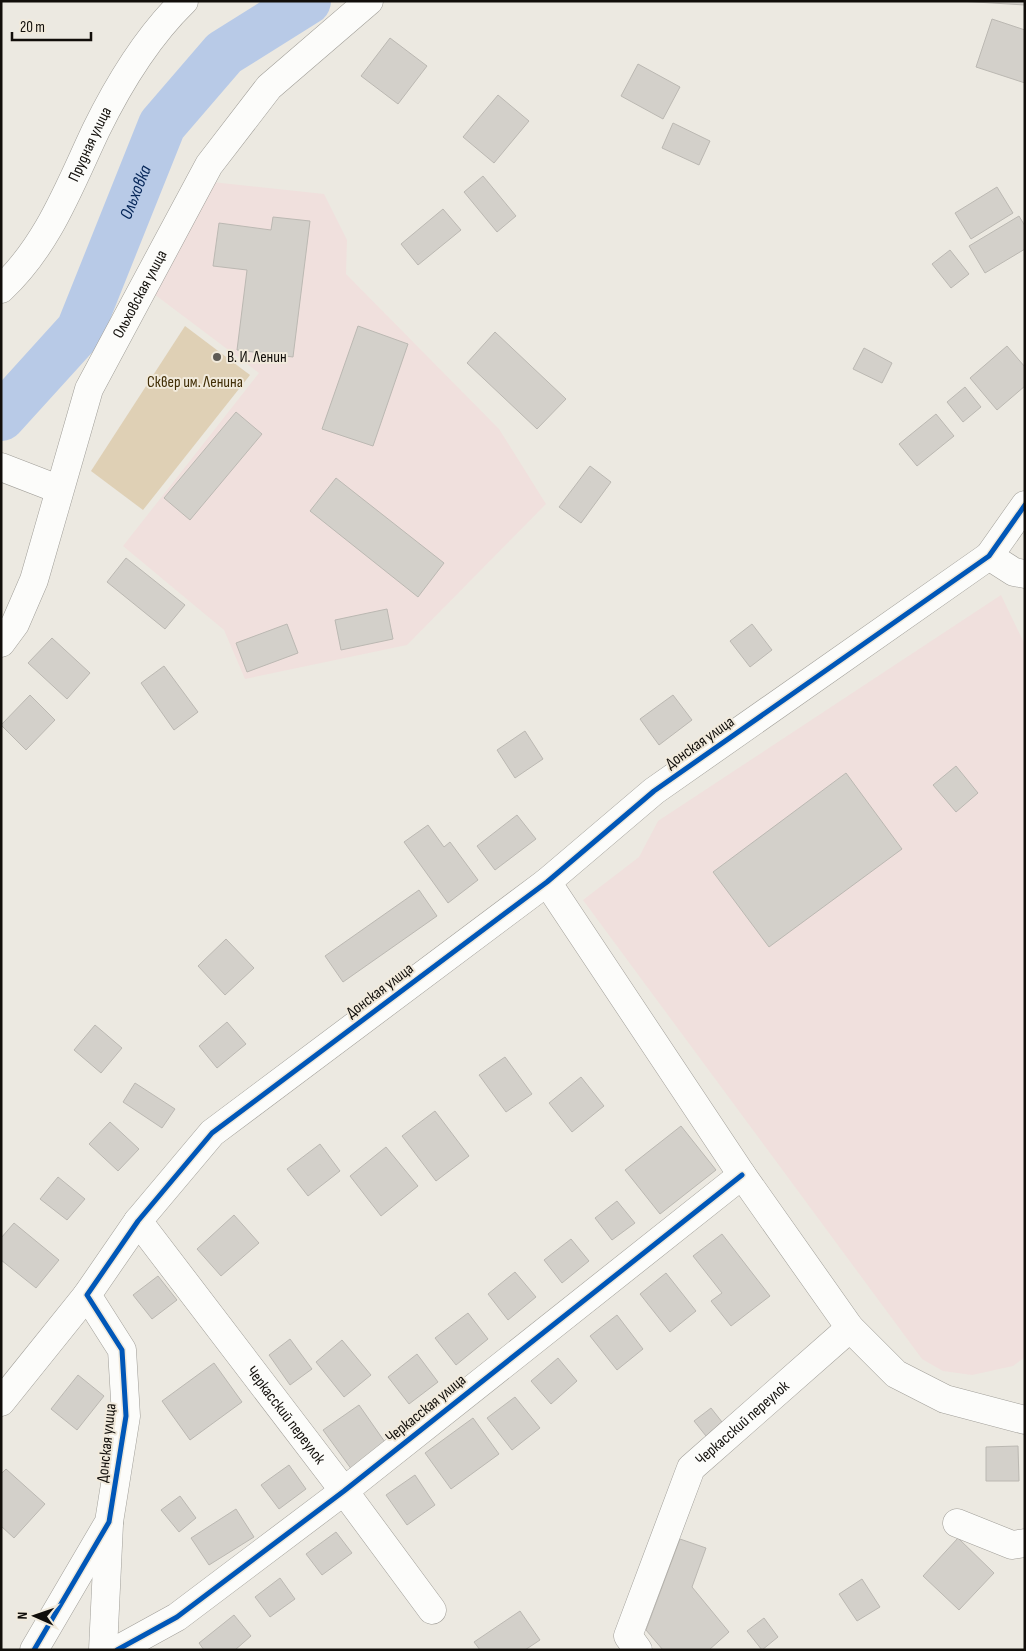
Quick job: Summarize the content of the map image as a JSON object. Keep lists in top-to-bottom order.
{
  "streets": {
    "street": [
      "Прудная улица",
      "Ольховская улица",
      "Донская улица",
      "Черкасская улица",
      "Черкасский переулок"
    ]
  },
  "crossings": [
    ["Донская улица", "Черкасский переулок"],
    ["Черкасская улица", "Черкасский переулок"]
  ],
  "water": ["Ольховка"],
  "parks": ["Сквер им. Ленина"],
  "places": ["В. И. Ленин"],
  "scale_bar": "20 m",
  "north": "left"
}
